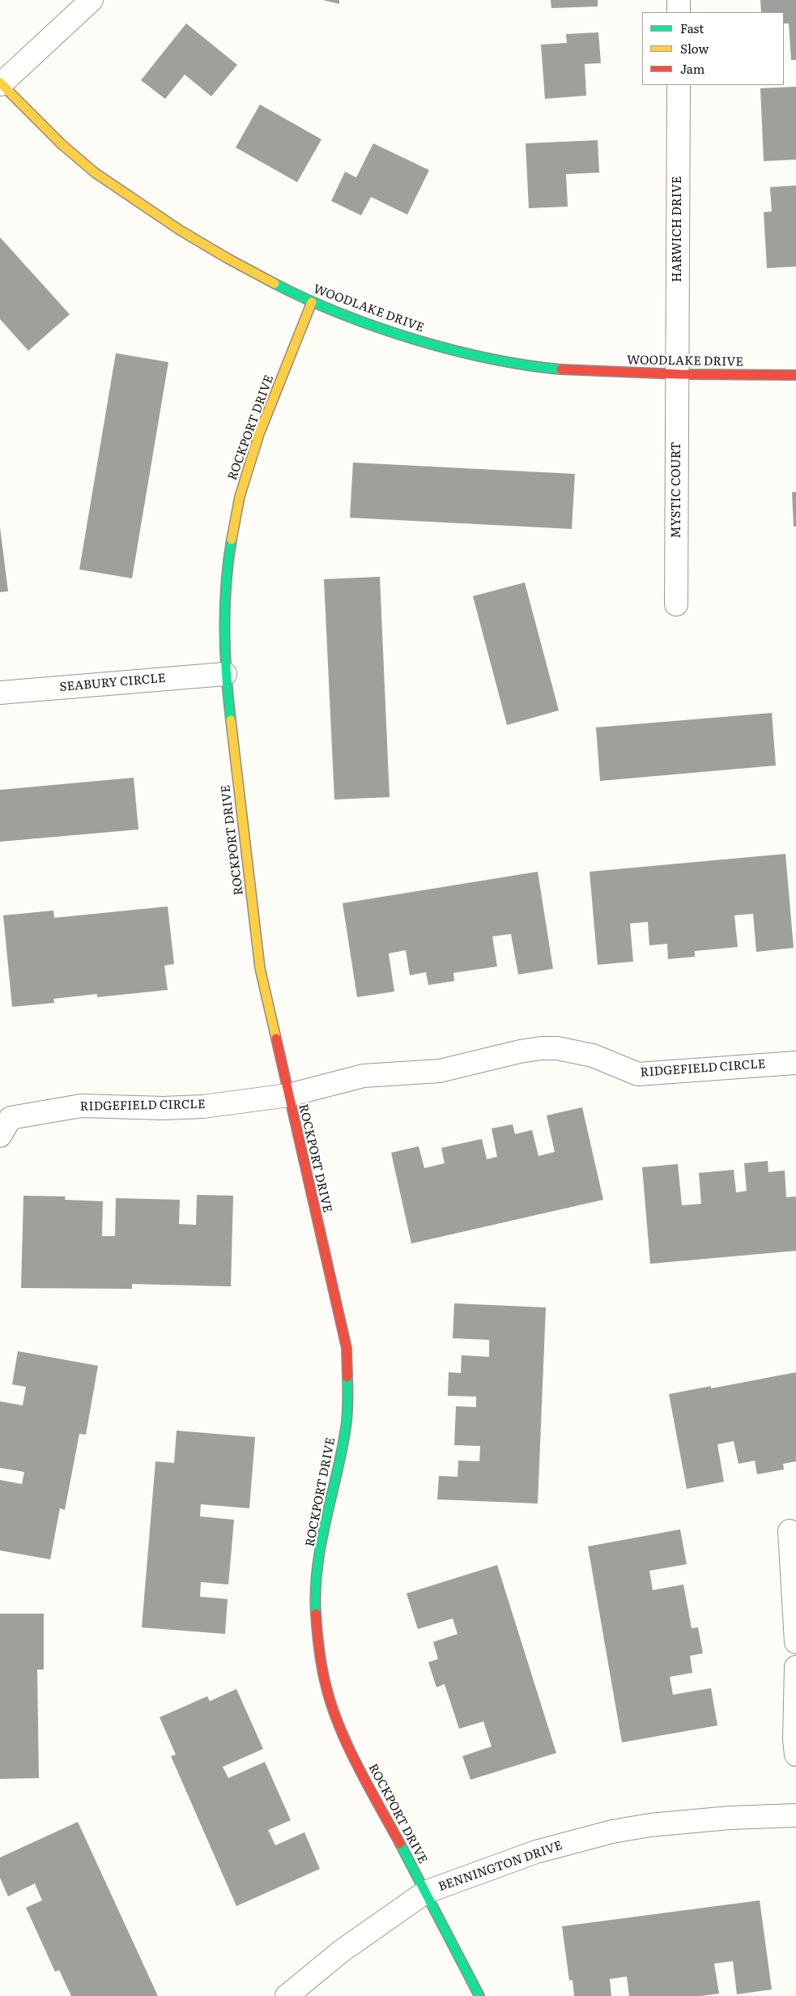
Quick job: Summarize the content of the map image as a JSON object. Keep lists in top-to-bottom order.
{
  "streets": {
    "street": [
      "HARWICH DRIVE",
      "WOODLAKE DRIVE",
      "ROCKPORT DRIVE",
      "MYSTIC COURT",
      "SEABURY CIRCLE",
      "RIDGEFIELD CIRCLE",
      "BENNINGTON DRIVE"
    ]
  },
  "crossings": [
    ["HARWICH DRIVE", "WOODLAKE DRIVE"],
    ["HARWICH DRIVE", "MYSTIC COURT"],
    ["WOODLAKE DRIVE", "ROCKPORT DRIVE"],
    ["WOODLAKE DRIVE", "MYSTIC COURT"],
    ["ROCKPORT DRIVE", "SEABURY CIRCLE"],
    ["ROCKPORT DRIVE", "RIDGEFIELD CIRCLE"],
    ["ROCKPORT DRIVE", "BENNINGTON DRIVE"]
  ],
  "legend": ["Fast", "Slow", "Jam"]
}
